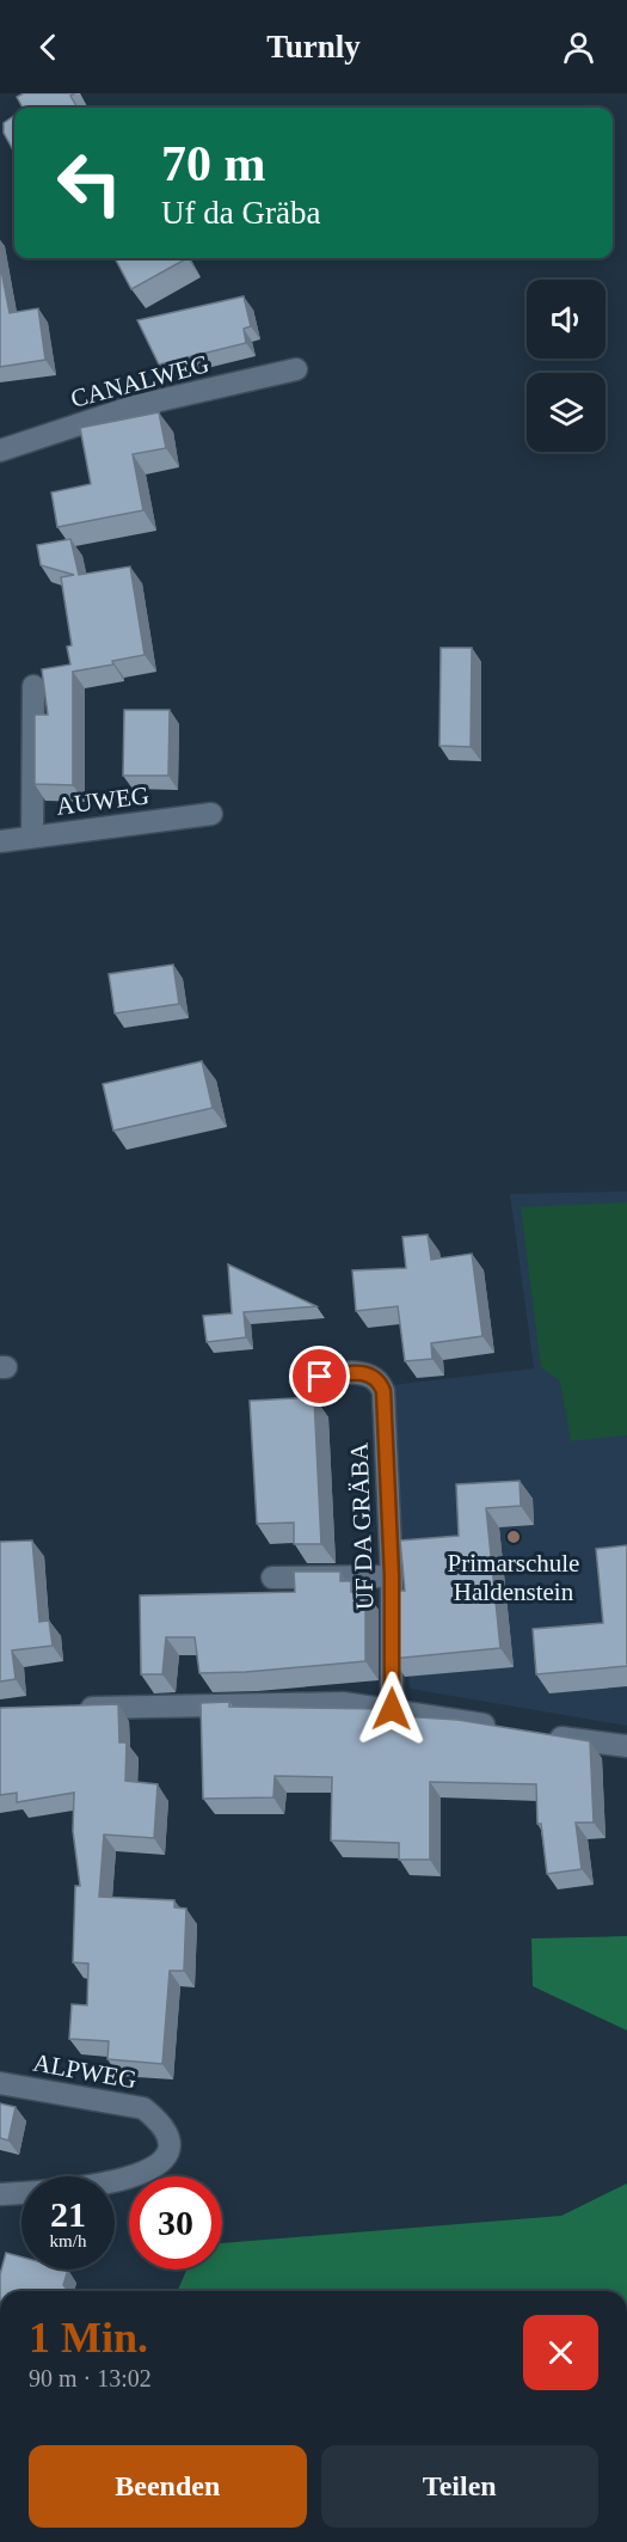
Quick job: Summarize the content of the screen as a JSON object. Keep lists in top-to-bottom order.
{
  "streets": {
    "street": [
      "CANALWEG",
      "AUWEG",
      "UF DA GRÄBA",
      "ALPWEG"
    ]
  },
  "places": ["Primarschule Haldenstein"],
  "page": {
    "header": "Turnly",
    "turn": ["70 m", "Uf da Gräba"],
    "speed": "21 km/h",
    "limit": "30",
    "heading": ["1 Min.", "90 m · 13:02"],
    "buttons": ["Beenden", "Teilen"]
  }
}
